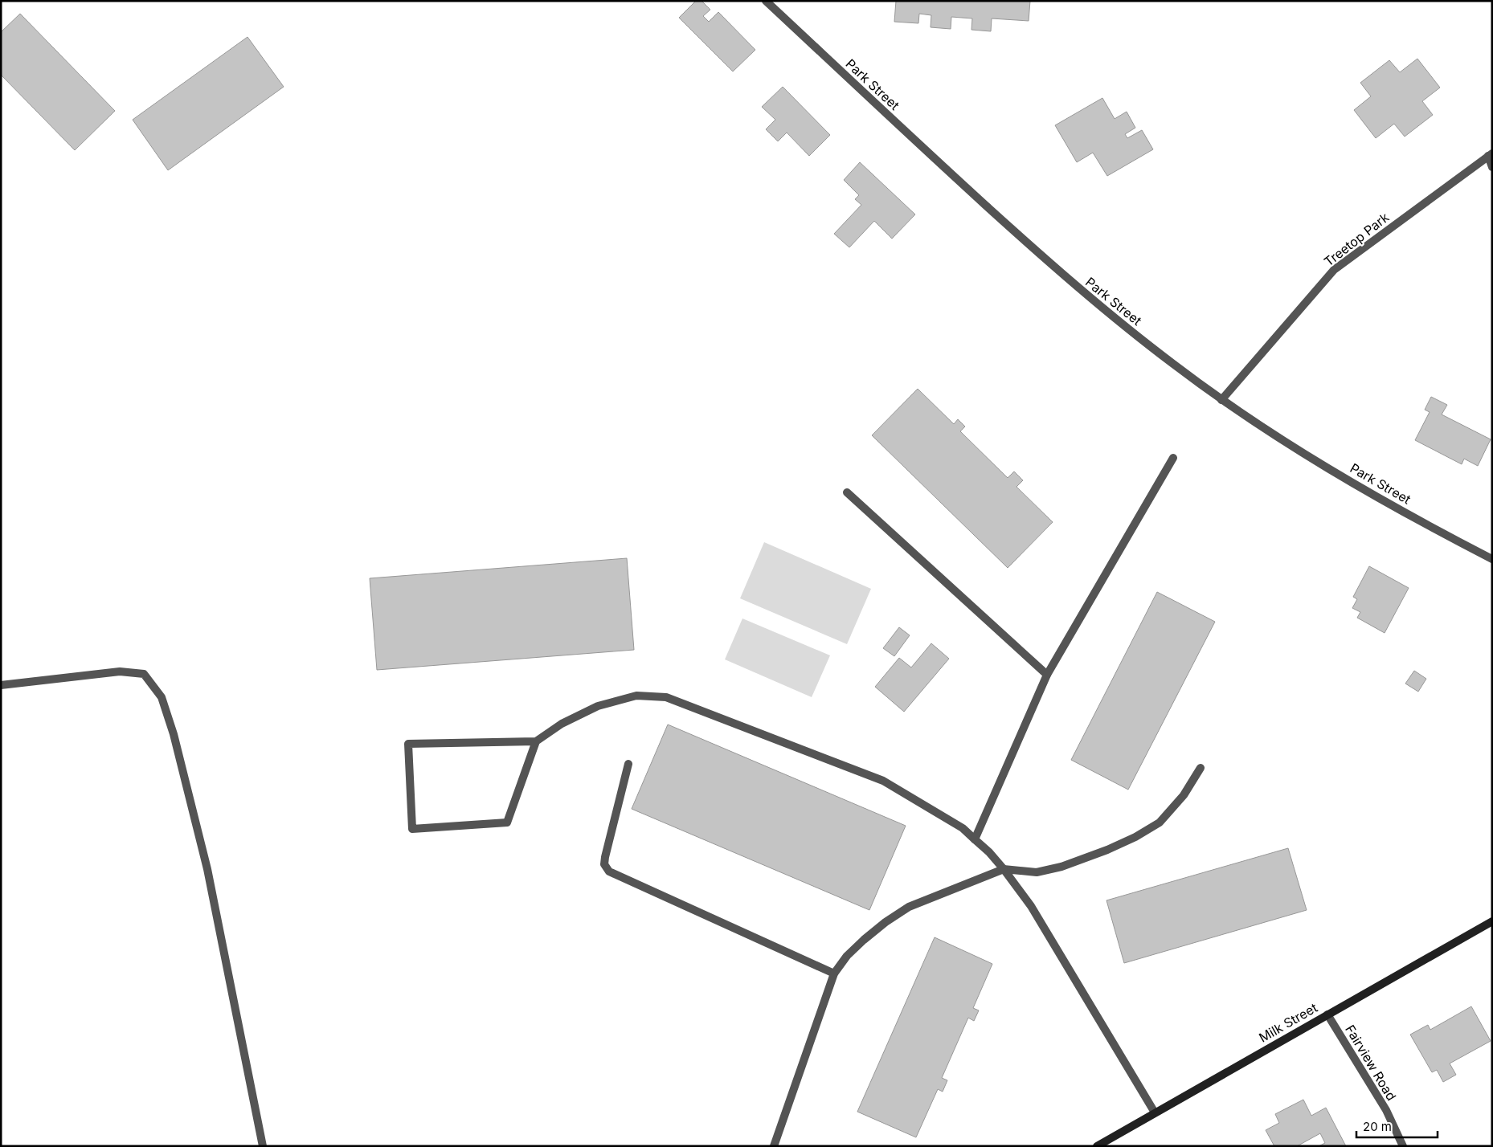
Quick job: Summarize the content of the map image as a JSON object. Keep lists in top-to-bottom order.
{
  "streets": {
    "main road": ["Milk Street"],
    "street": ["Park Street", "Treetop Park", "Fairview Road"]
  },
  "crossings": [
    ["Park Street", "Treetop Park"],
    ["Milk Street", "Fairview Road"]
  ],
  "scale_bar": "20 m"
}
